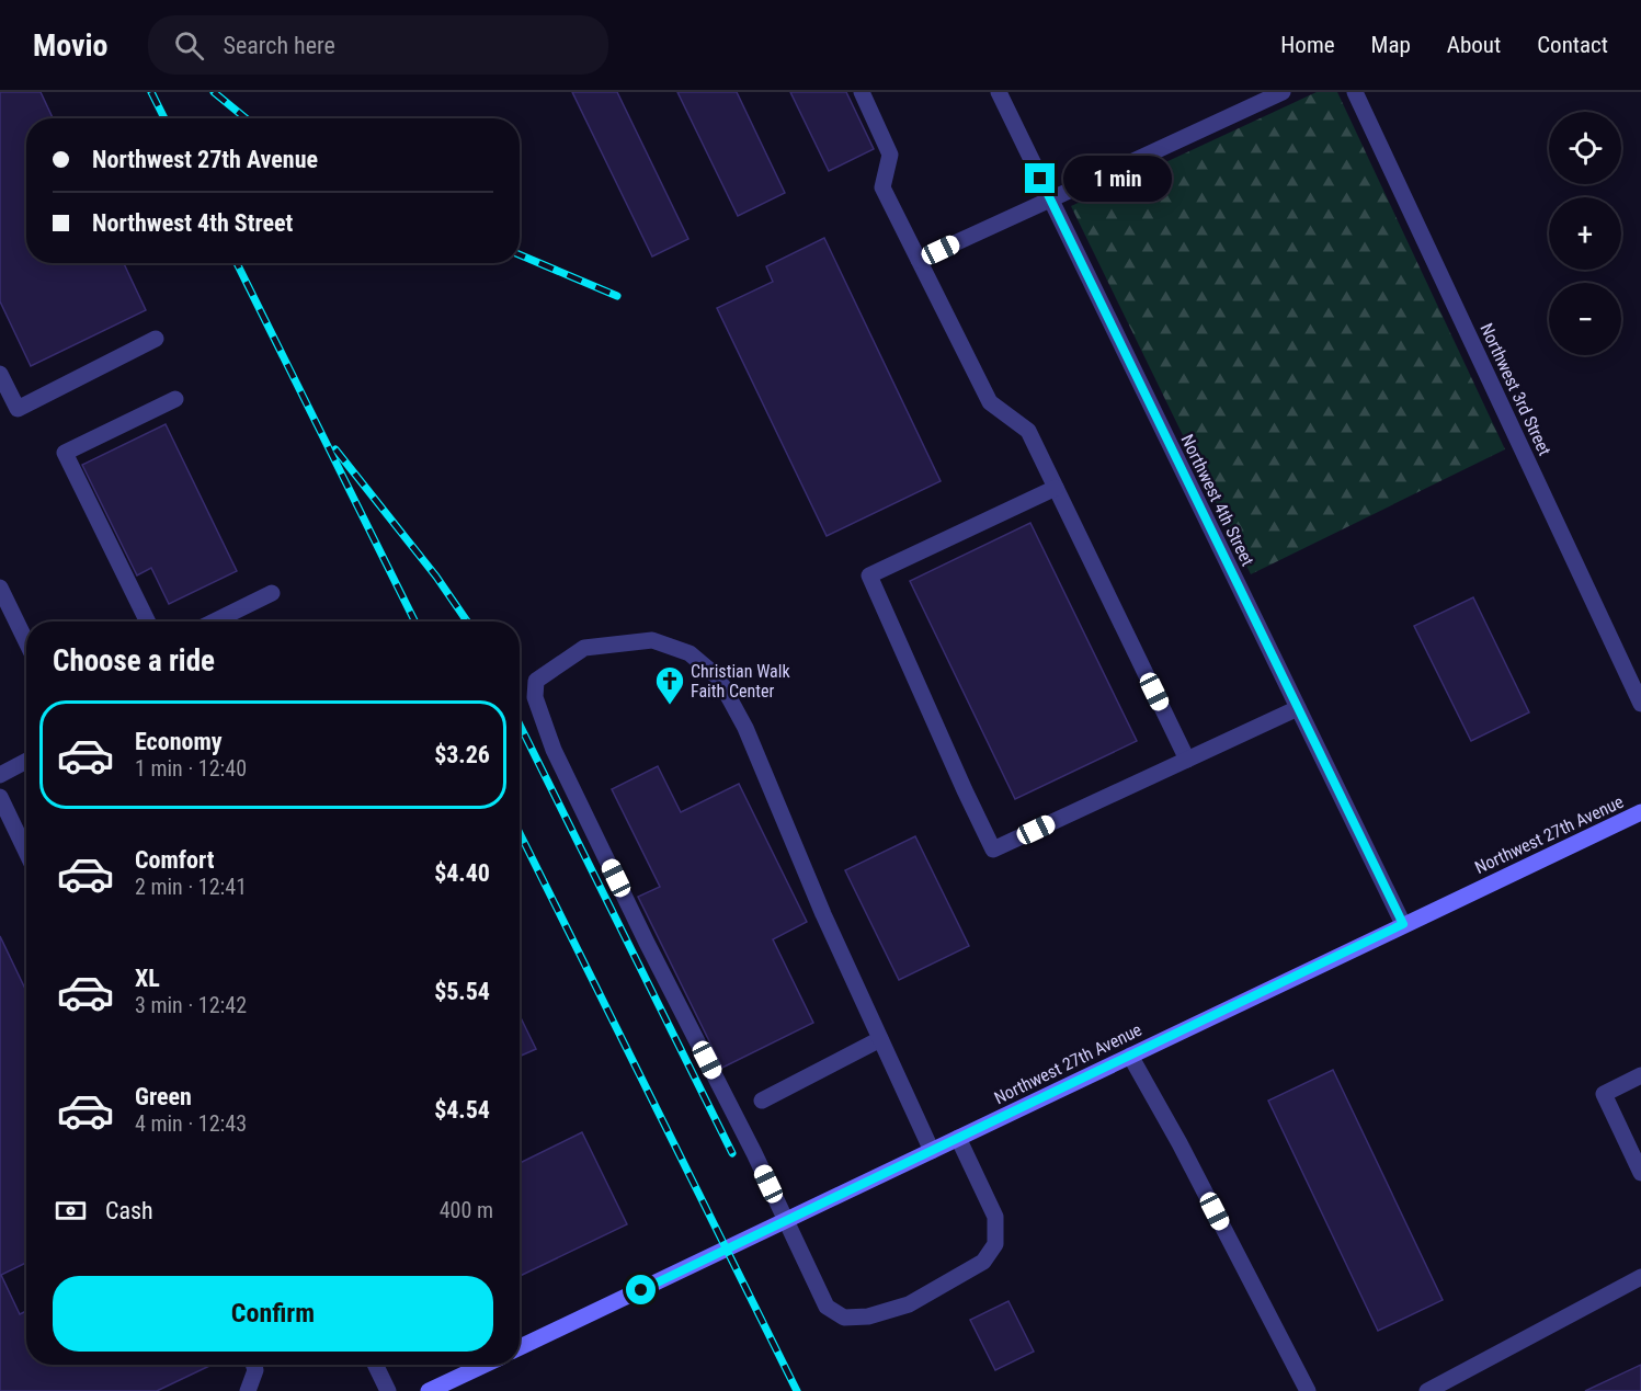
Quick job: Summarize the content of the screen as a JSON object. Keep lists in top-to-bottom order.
{
  "streets": {
    "main road": ["Northwest 27th Avenue"],
    "street": ["Northwest 3rd Street", "Northwest 4th Street"]
  },
  "crossings": [
    ["Northwest 4th Street", "Northwest 27th Avenue"]
  ],
  "places": {
    "church": ["Christian Walk Faith Center"]
  },
  "page": {
    "header": "Movio",
    "search": "Search here",
    "nav": [
      "Home",
      "Map",
      "About",
      "Contact"
    ],
    "map_buttons": ["+", "−"],
    "banner": ["Northwest 27th Avenue", "Northwest 4th Street"],
    "bubble": "1 min",
    "heading": "Choose a ride",
    "list": [
      {
        "name": "Economy",
        "note": "1 min · 12:40",
        "value": "$3.26"
      },
      {
        "name": "Comfort",
        "note": "2 min · 12:41",
        "value": "$4.40"
      },
      {
        "name": "XL",
        "note": "3 min · 12:42",
        "value": "$5.54"
      },
      {
        "name": "Green",
        "note": "4 min · 12:43",
        "value": "$4.54"
      }
    ],
    "pay": ["Cash", "400 m"],
    "buttons": "Confirm"
  }
}
